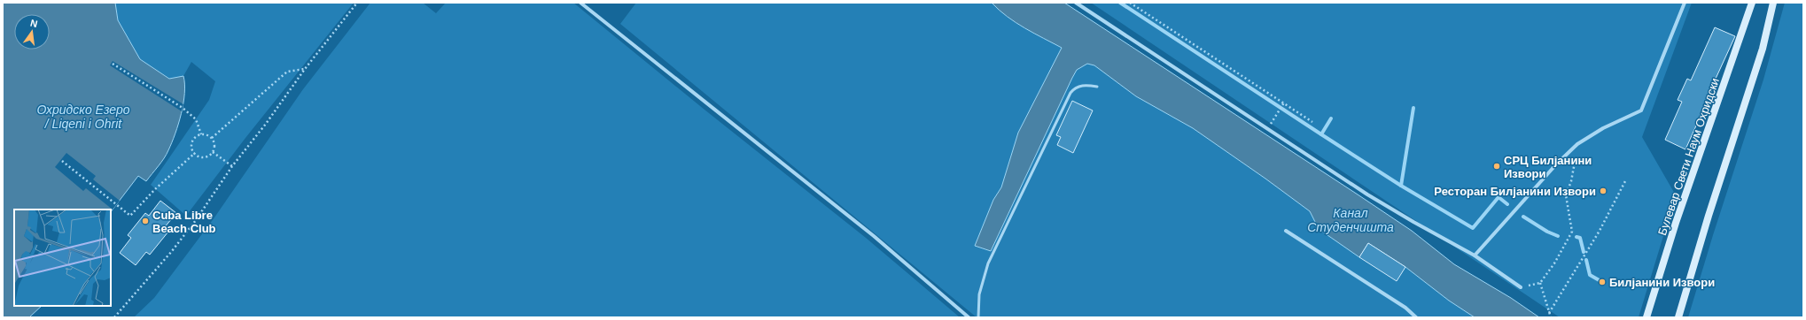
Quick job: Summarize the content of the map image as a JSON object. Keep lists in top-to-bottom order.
{
  "streets": {
    "main road": ["Булевар Свети Наум Охридски"]
  },
  "water": ["Охридско Езеро / Liqeni i Ohrit", "Канал Студенчишта"],
  "places": [
    "СРЦ Билјанини Извори",
    "Ресторан Билјанини Извори",
    "Cuba Libre Beach Club",
    "Билјанини Извори"
  ],
  "north": "top"
}
